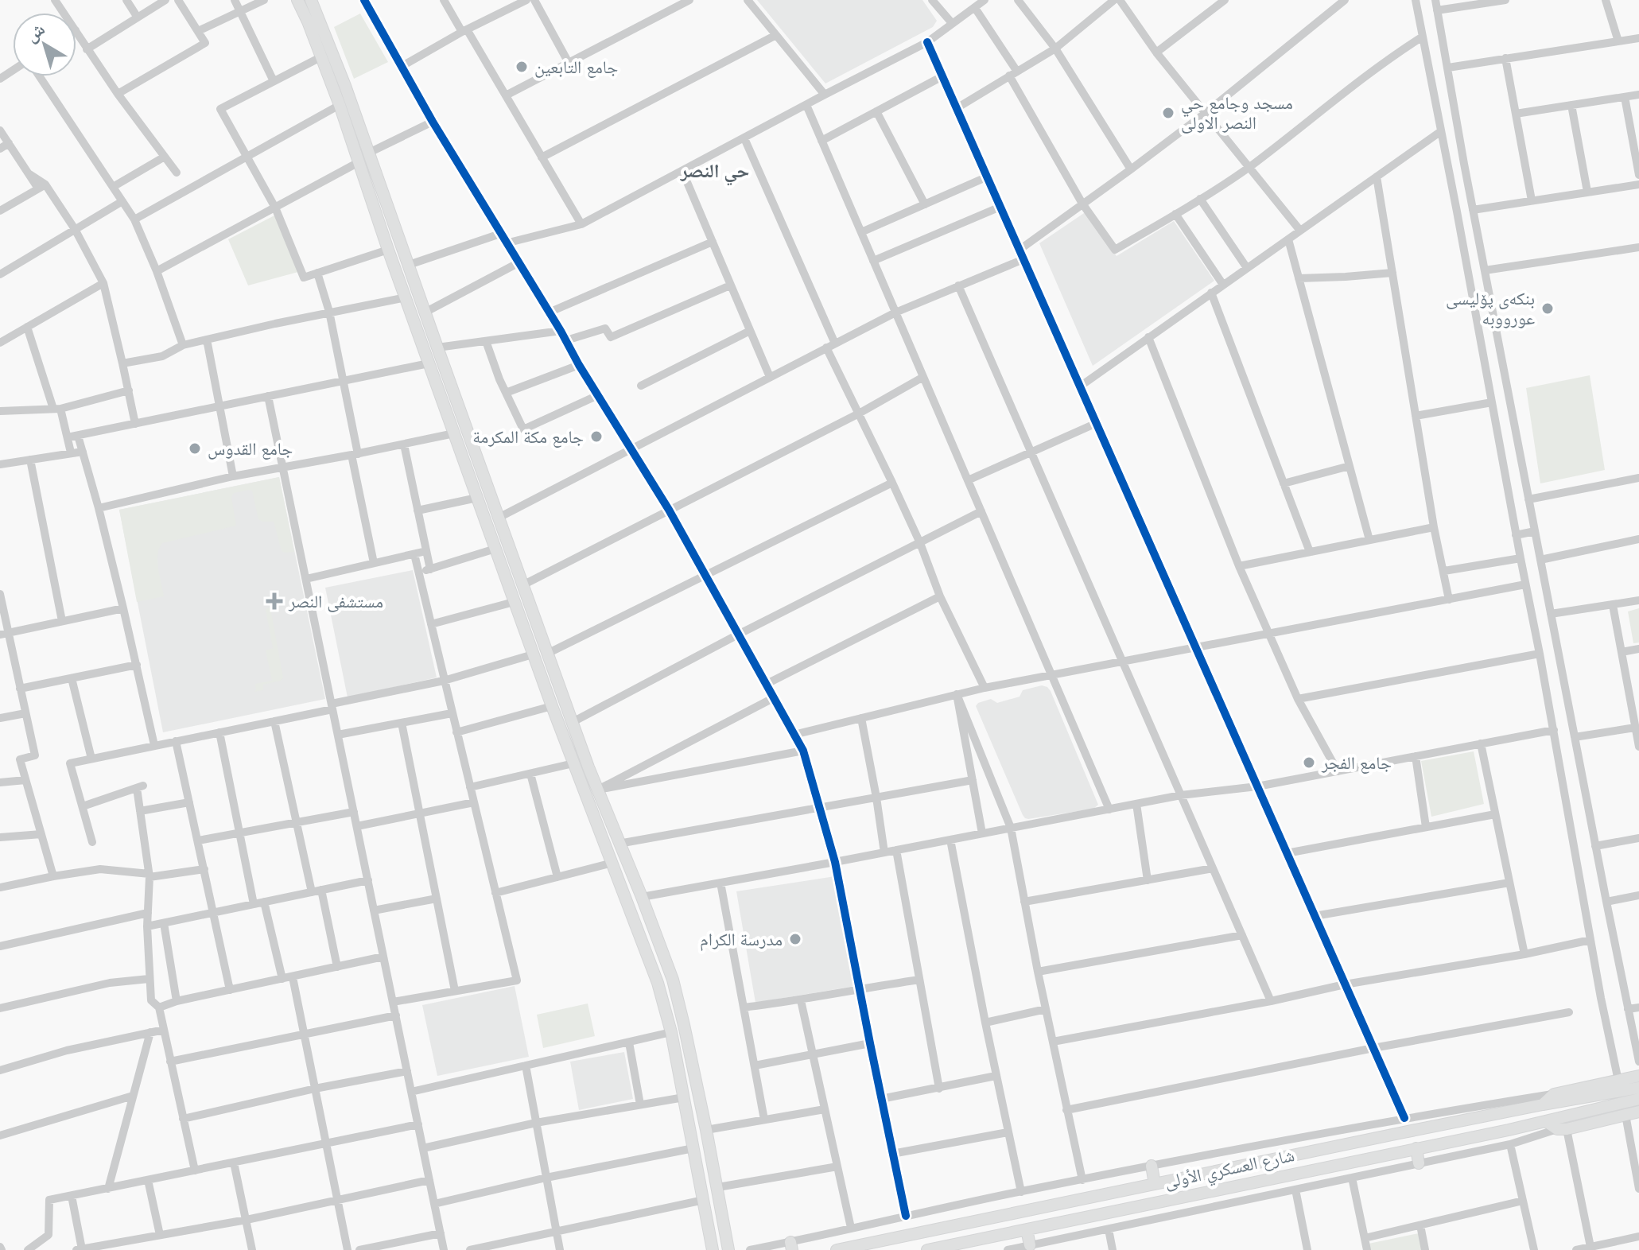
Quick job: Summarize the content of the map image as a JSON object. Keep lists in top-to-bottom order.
{
  "streets": {
    "main road": ["شارع العسكري الأولى"]
  },
  "districts": ["حي النصر"],
  "places": {
    "other": [
      "جامع التابعين",
      "مسجد وجامع حي النصر الاولى",
      "بنکەی پۆلیسی عورووبە",
      "جامع مكة المكرمة",
      "جامع القدوس",
      "جامع الفجر",
      "مدرسة الكرام"
    ],
    "health": ["مستشفى النصر"]
  },
  "north": "top left"
}
